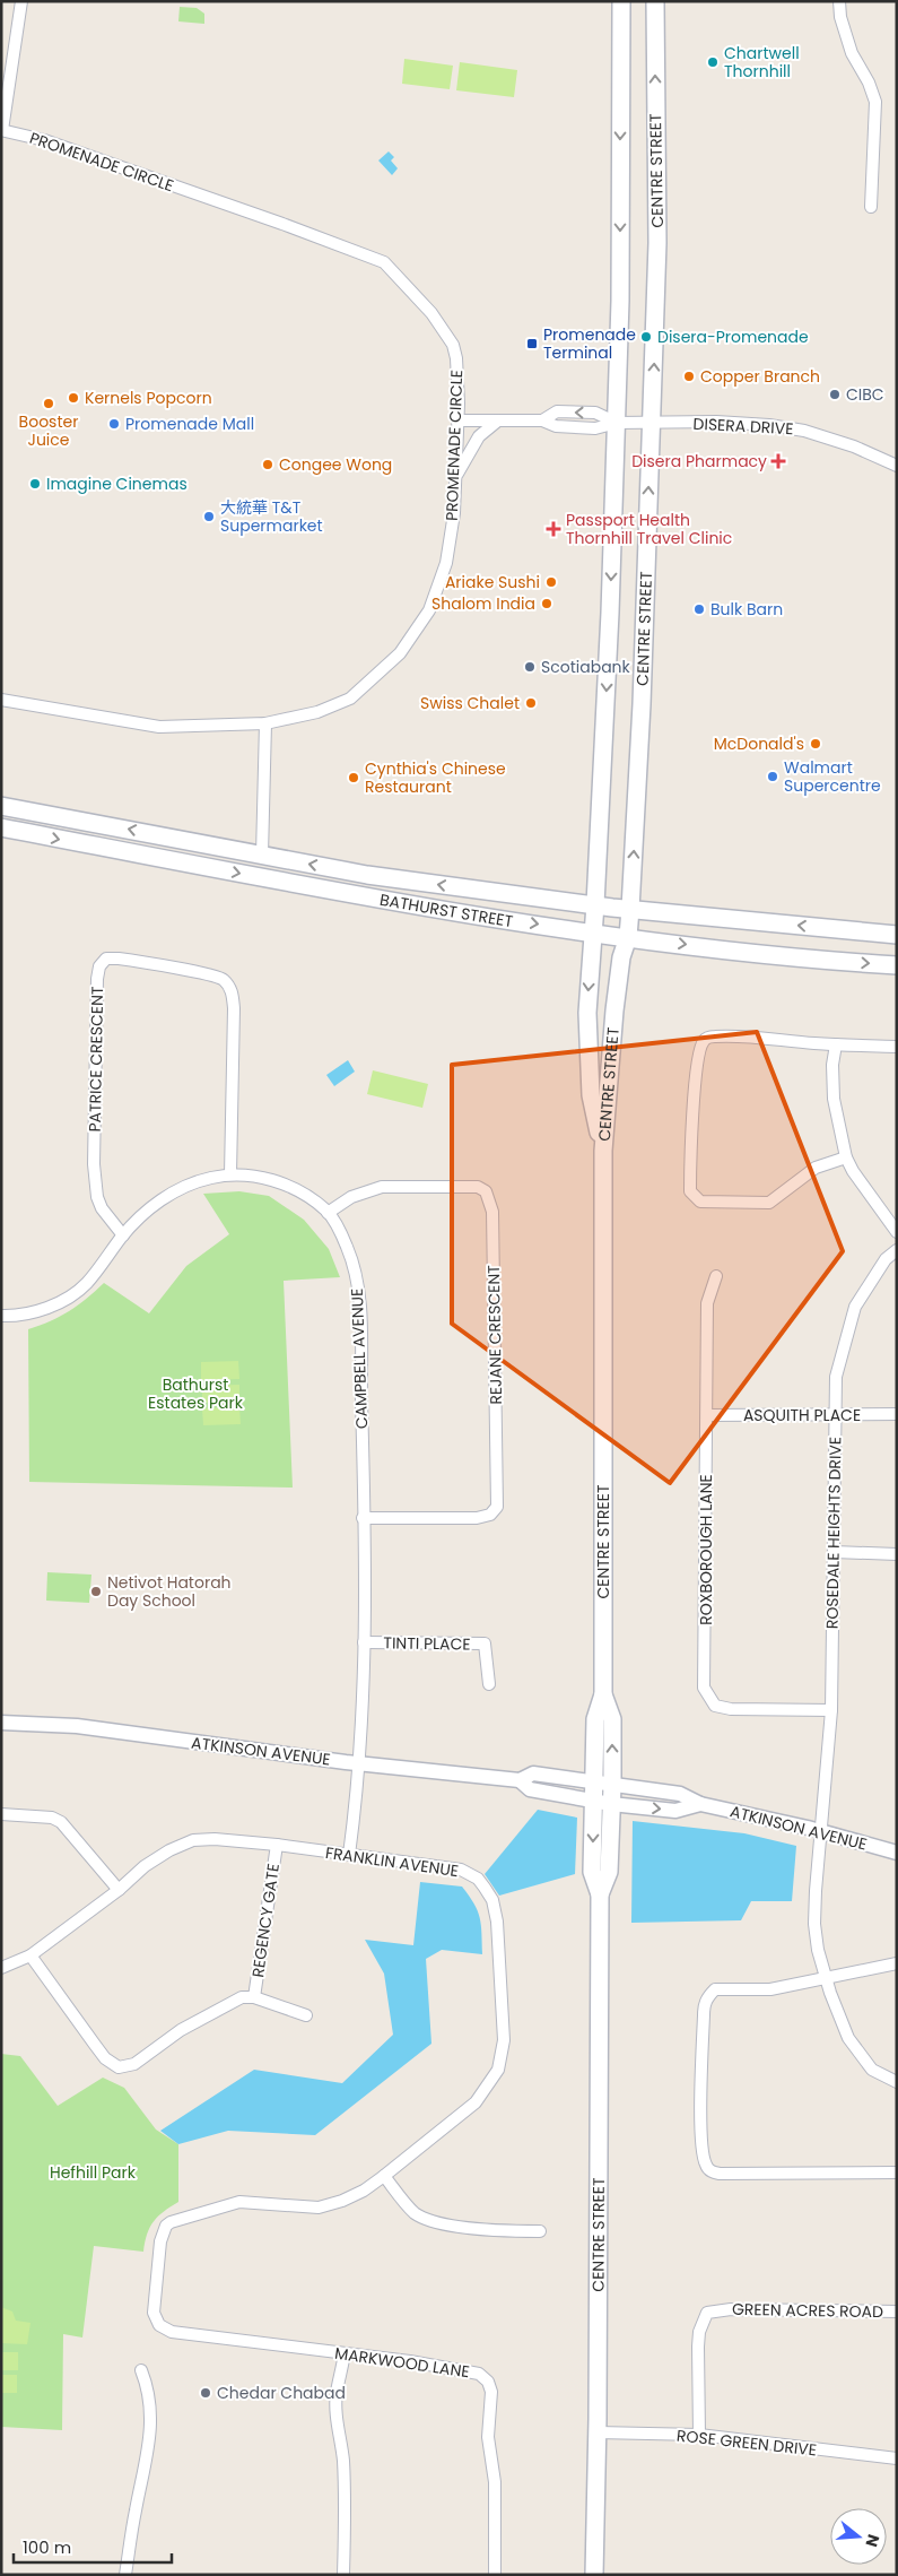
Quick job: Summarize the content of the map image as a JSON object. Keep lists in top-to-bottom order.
{
  "streets": {
    "main road": ["CENTRE STREET", "BATHURST STREET"],
    "street": [
      "PROMENADE CIRCLE",
      "DISERA DRIVE",
      "PATRICE CRESCENT",
      "REJANE CRESCENT",
      "CAMPBELL AVENUE",
      "ASQUITH PLACE",
      "ROSEDALE HEIGHTS DRIVE",
      "ROXBOROUGH LANE",
      "TINTI PLACE",
      "ATKINSON AVENUE",
      "FRANKLIN AVENUE",
      "REGENCY GATE",
      "GREEN ACRES ROAD",
      "MARKWOOD LANE",
      "ROSE GREEN DRIVE"
    ]
  },
  "crossings": [
    ["CENTRE STREET", "DISERA DRIVE"],
    ["CENTRE STREET", "BATHURST STREET"],
    ["CENTRE STREET", "ATKINSON AVENUE"],
    ["CENTRE STREET", "ROSE GREEN DRIVE"],
    ["PATRICE CRESCENT", "CAMPBELL AVENUE"],
    ["REJANE CRESCENT", "CAMPBELL AVENUE"],
    ["CAMPBELL AVENUE", "TINTI PLACE"],
    ["CAMPBELL AVENUE", "ATKINSON AVENUE"],
    ["CAMPBELL AVENUE", "FRANKLIN AVENUE"],
    ["ASQUITH PLACE", "ROSEDALE HEIGHTS DRIVE"],
    ["ASQUITH PLACE", "ROXBOROUGH LANE"],
    ["ROSEDALE HEIGHTS DRIVE", "ROXBOROUGH LANE"],
    ["ROSEDALE HEIGHTS DRIVE", "ATKINSON AVENUE"],
    ["FRANKLIN AVENUE", "REGENCY GATE"],
    ["FRANKLIN AVENUE", "MARKWOOD LANE"],
    ["GREEN ACRES ROAD", "ROSE GREEN DRIVE"]
  ],
  "parks": ["Bathurst Estates Park", "Hefhill Park"],
  "places": {
    "other": [
      "Chartwell Thornhill",
      "Disera-Promenade",
      "Copper Branch",
      "CIBC",
      "Kernels Popcorn",
      "Booster Juice",
      "Promenade Mall",
      "Congee Wong",
      "Imagine Cinemas",
      "大統華 T&T Supermarket",
      "Ariake Sushi",
      "Shalom India",
      "Bulk Barn",
      "Scotiabank",
      "Swiss Chalet",
      "McDonald's",
      "Walmart Supercentre",
      "Cynthia's Chinese Restaurant",
      "Netivot Hatorah Day School",
      "Chedar Chabad"
    ],
    "transit": ["Promenade Terminal"],
    "health": ["Disera Pharmacy", "Passport Health Thornhill Travel Clinic"]
  },
  "scale_bar": "100 m",
  "north": "right"
}
